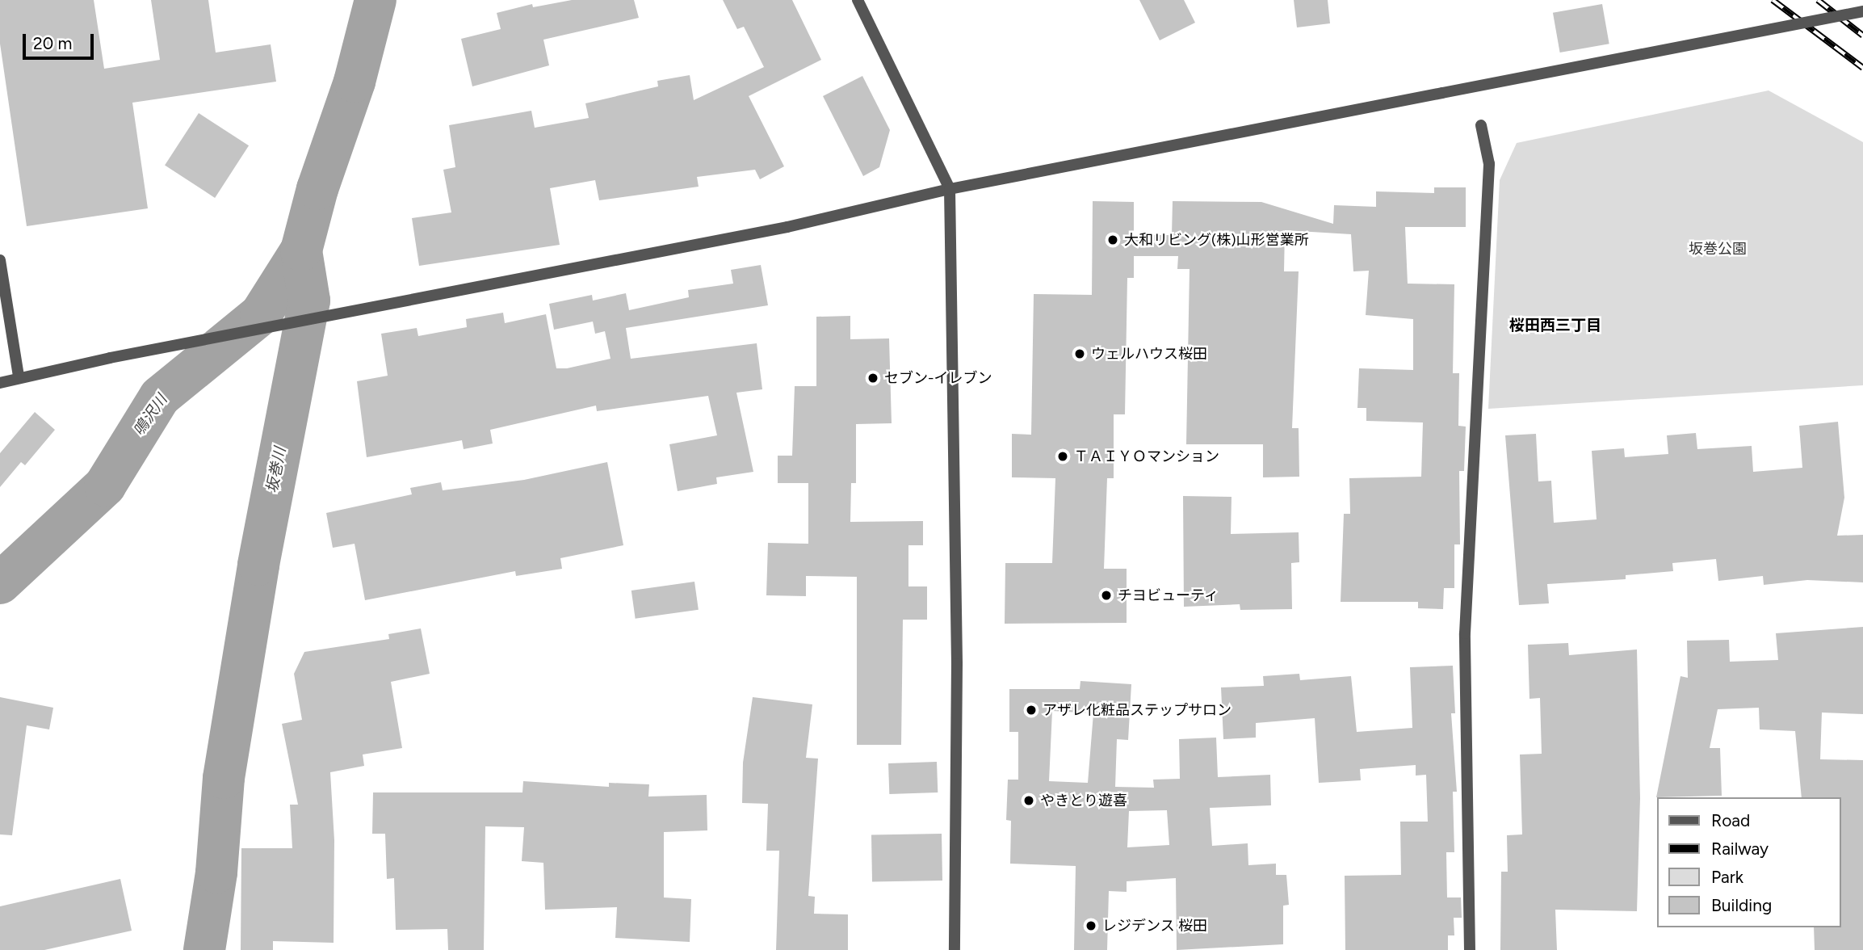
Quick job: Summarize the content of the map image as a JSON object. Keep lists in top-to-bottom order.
{
  "districts": ["桜田西三丁目"],
  "water": ["鳴沢川", "坂巻川"],
  "parks": ["坂巻公園"],
  "places": [
    "大和リビング(株)山形営業所",
    "ウェルハウス桜田",
    "セブン-イレブン",
    "ＴＡＩＹＯマンション",
    "チヨビューティ",
    "アザレ化粧品ステップサロン",
    "やきとり遊喜",
    "レジデンス 桜田"
  ],
  "legend": [
    "Road",
    "Railway",
    "Park",
    "Building"
  ],
  "scale_bar": "20 m"
}
